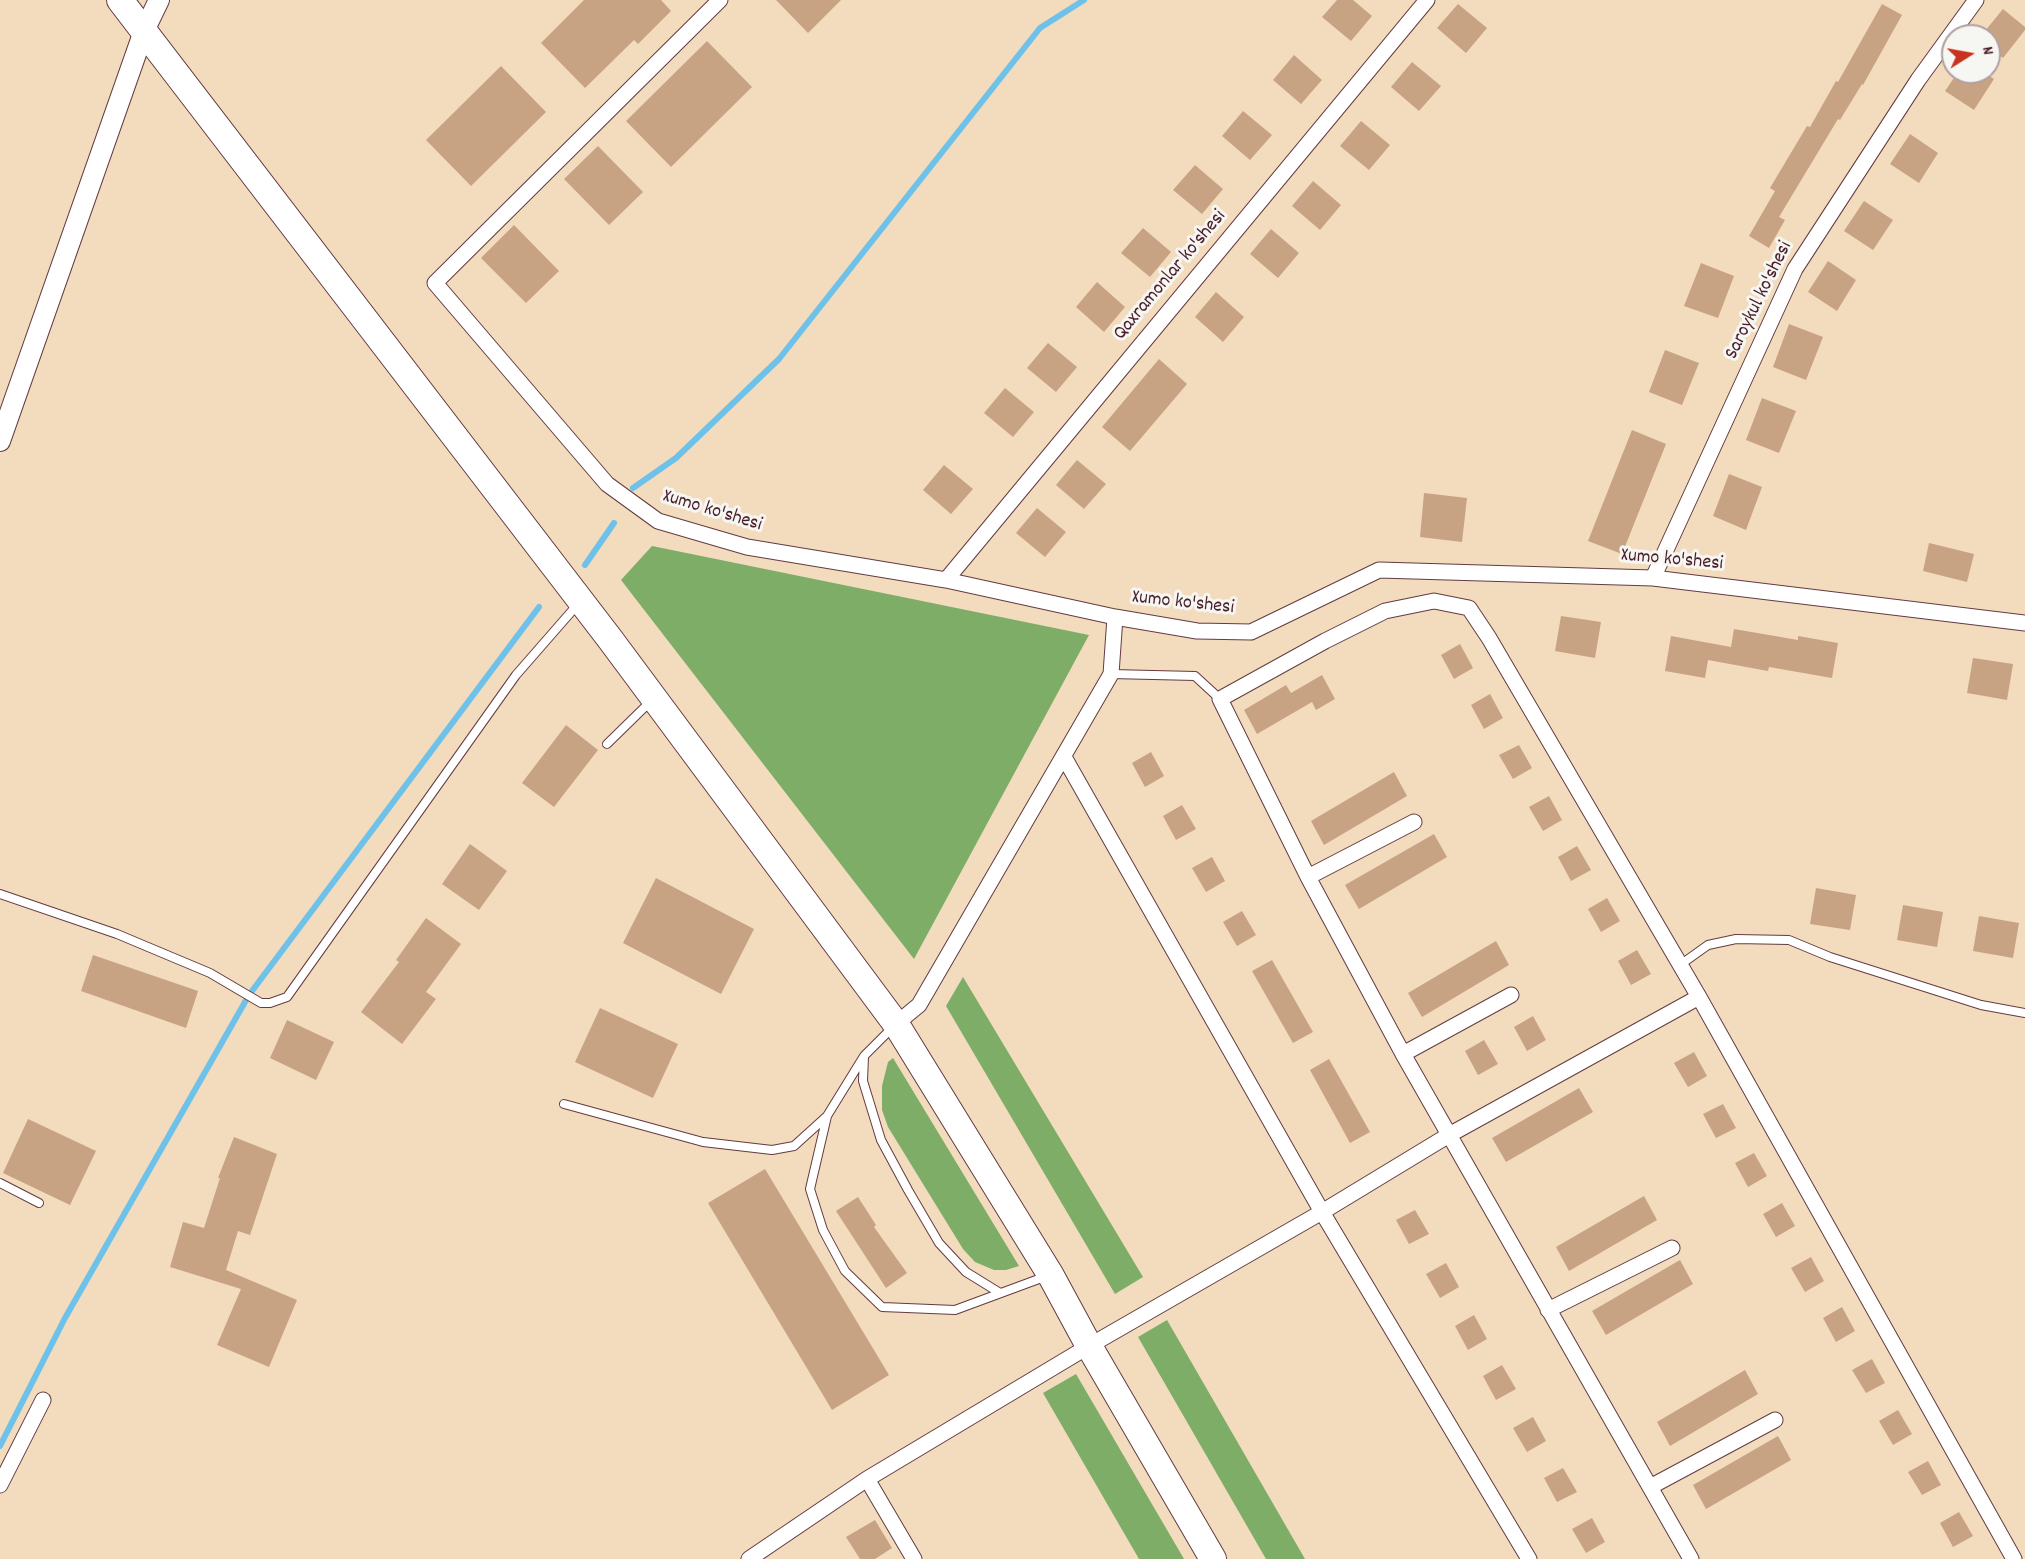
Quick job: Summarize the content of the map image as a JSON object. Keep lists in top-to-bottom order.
{
  "streets": {
    "street": ["Qaxramonlar ko'shesi", "Saroykul ko'shesi", "Xumo ko'shesi"]
  },
  "crossings": [
    ["Qaxramonlar ko'shesi", "Xumo ko'shesi"],
    ["Saroykul ko'shesi", "Xumo ko'shesi"]
  ],
  "north": "right"
}
